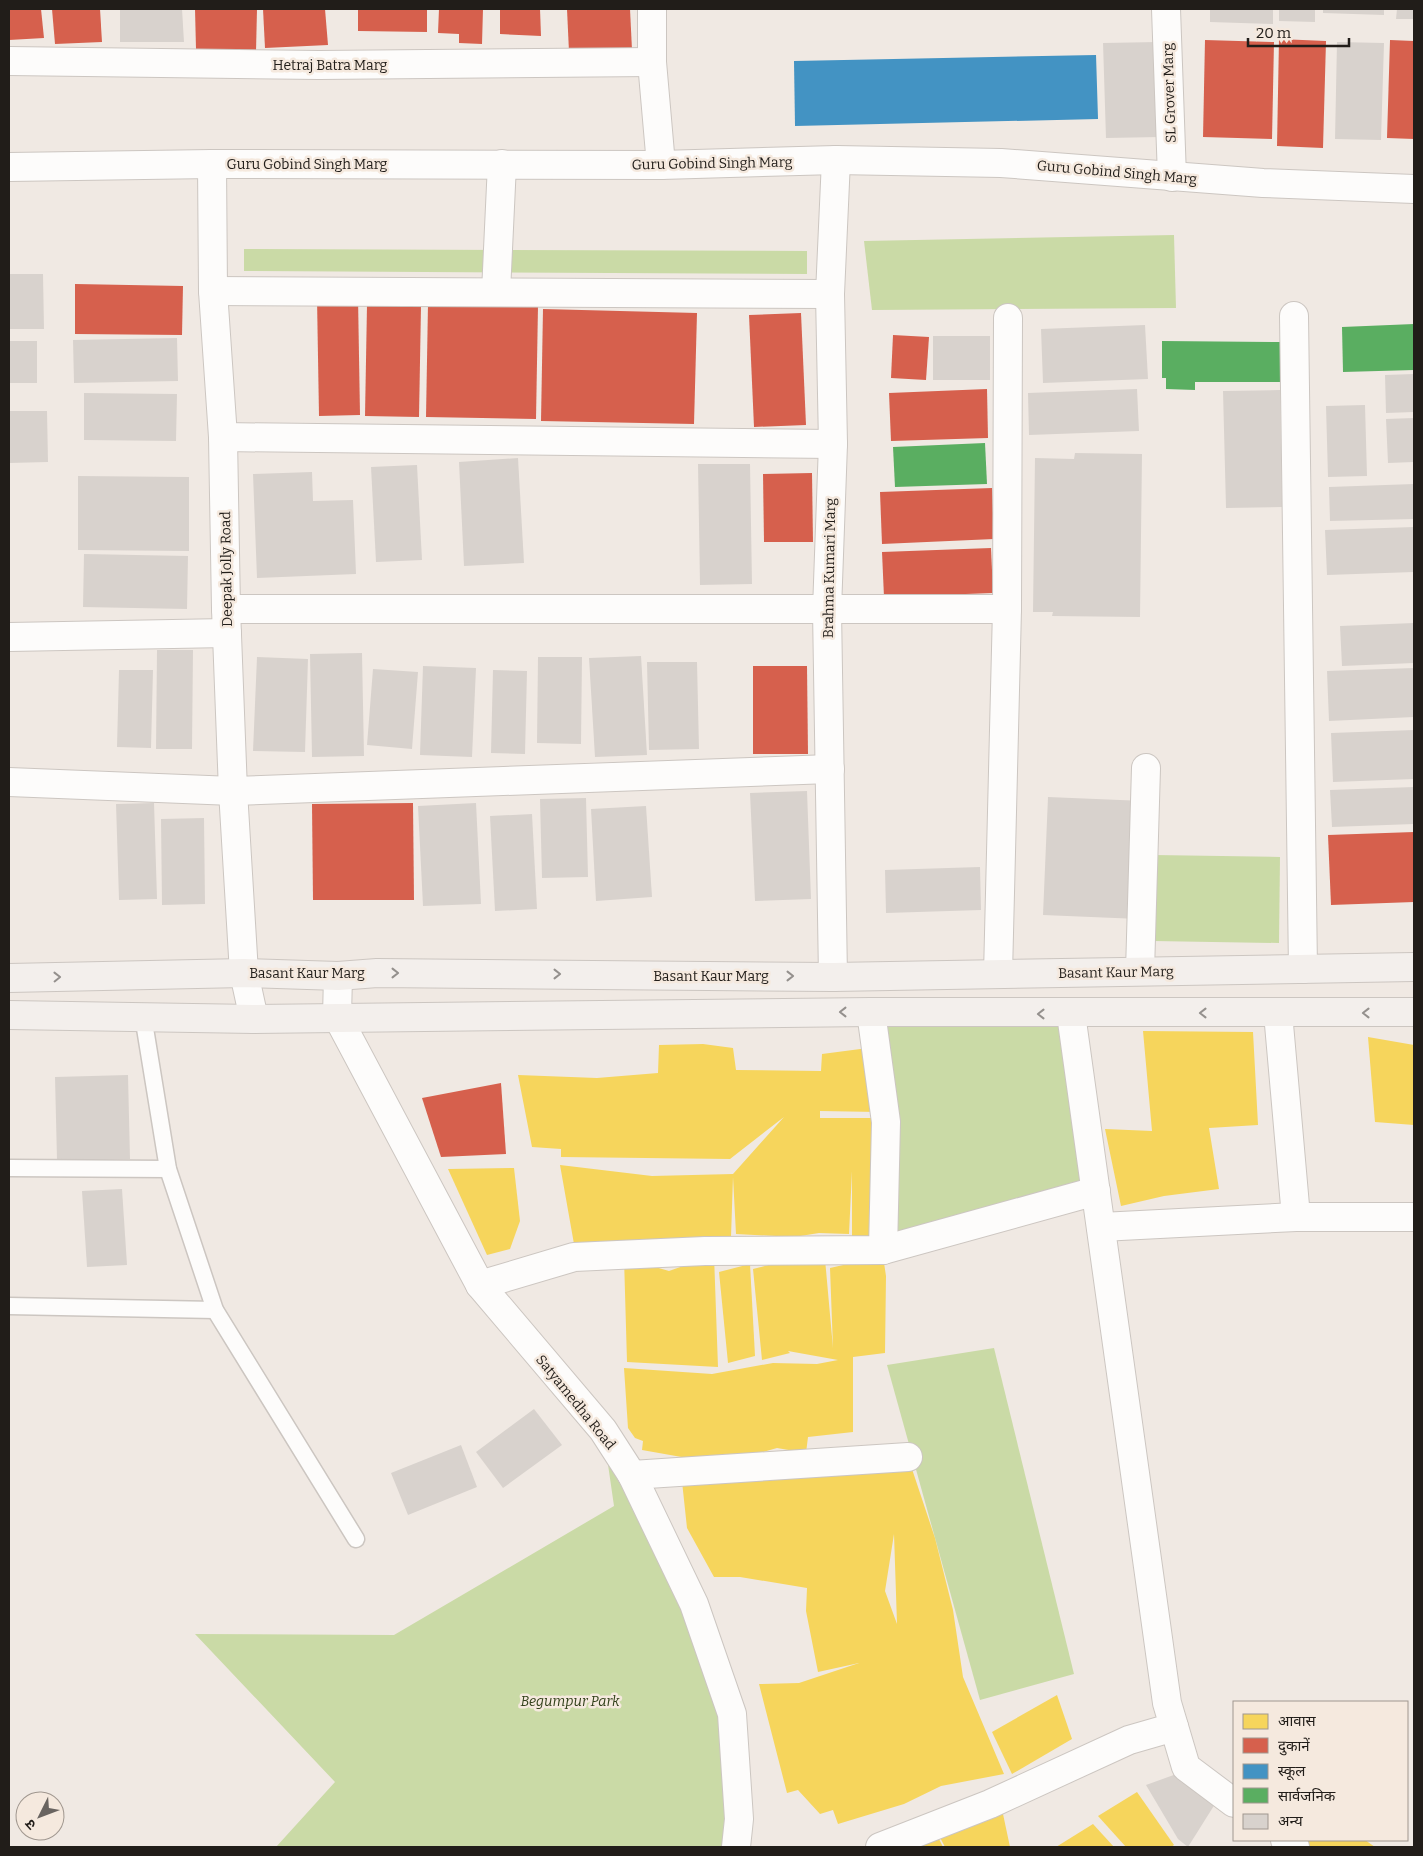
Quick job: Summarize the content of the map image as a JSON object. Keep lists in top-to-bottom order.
{
  "streets": {
    "main road": ["Basant Kaur Marg"],
    "street": [
      "Hetraj Batra Marg",
      "SL Grover Marg",
      "Guru Gobind Singh Marg",
      "Brahma Kumari Marg",
      "Deepak Jolly Road",
      "Satyamedha Road"
    ]
  },
  "crossings": [
    ["SL Grover Marg", "Guru Gobind Singh Marg"],
    ["Guru Gobind Singh Marg", "Brahma Kumari Marg"],
    ["Guru Gobind Singh Marg", "Deepak Jolly Road"],
    ["Brahma Kumari Marg", "Basant Kaur Marg"],
    ["Deepak Jolly Road", "Basant Kaur Marg"]
  ],
  "parks": ["Begumpur Park"],
  "legend": [
    "आवास",
    "दुकानें",
    "स्कूल",
    "सार्वजनिक",
    "अन्य"
  ],
  "scale_bar": "20 m",
  "north": "bottom left"
}
